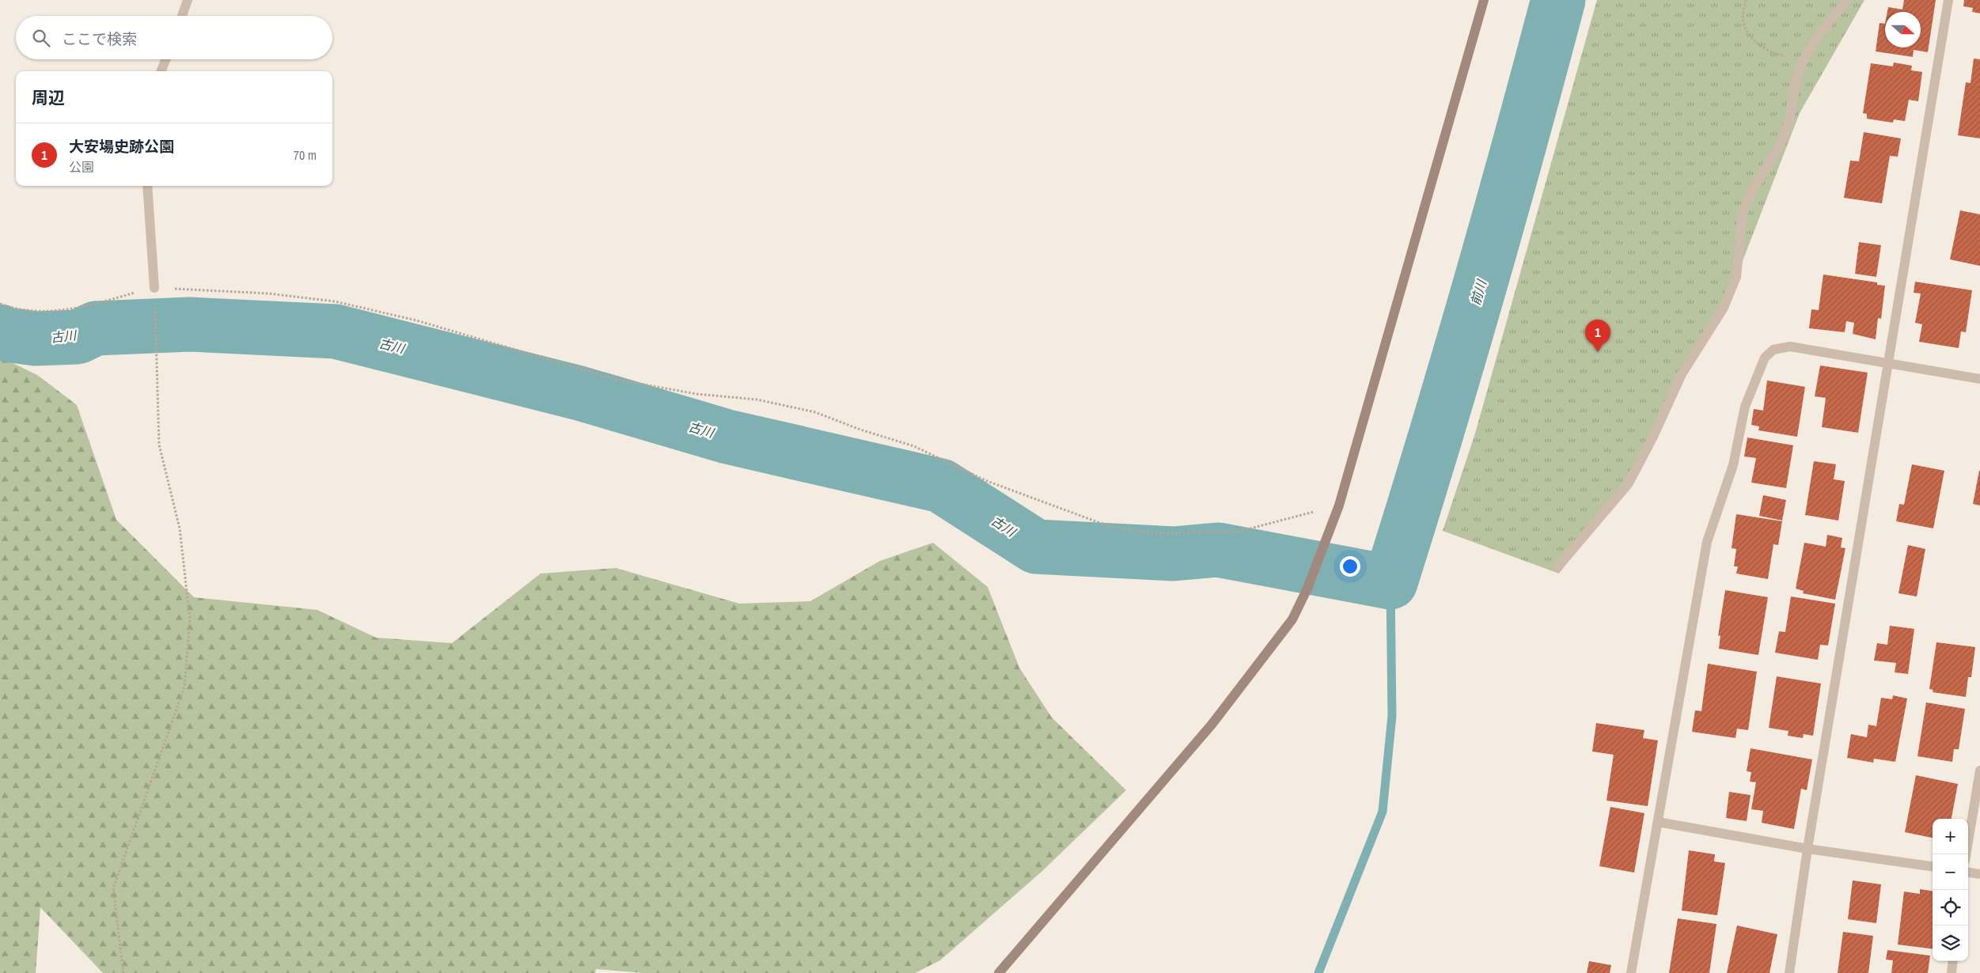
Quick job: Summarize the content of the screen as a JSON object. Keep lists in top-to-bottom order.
{
  "water": ["前川", "古川"],
  "north": "right",
  "page": {
    "search": "ここで検索",
    "heading": "周辺",
    "list": [
      {
        "mark": "1",
        "name": "大安場史跡公園",
        "note": "公園",
        "value": "70 m"
      }
    ],
    "pins": "1",
    "map_buttons": ["+", "−"]
  }
}
